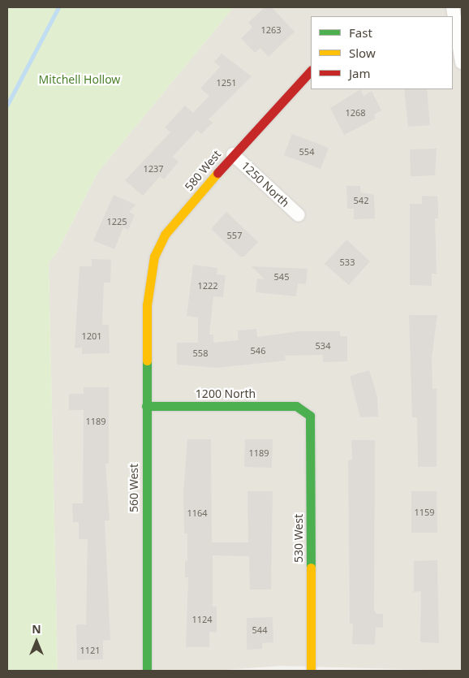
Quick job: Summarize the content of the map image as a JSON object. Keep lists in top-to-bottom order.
{
  "streets": {
    "street": [
      "580 West",
      "1250 North",
      "1200 North",
      "560 West",
      "530 West"
    ]
  },
  "crossings": [
    ["580 West", "1250 North"],
    ["580 West", "560 West"],
    ["1200 North", "560 West"],
    ["1200 North", "530 West"]
  ],
  "parks": ["Mitchell Hollow"],
  "house_numbers": [
    "1263",
    "1251",
    "1268",
    "554",
    "1237",
    "542",
    "1225",
    "557",
    "533",
    "545",
    "1222",
    "1201",
    "534",
    "546",
    "558",
    "1189",
    "1189",
    "1159",
    "1164",
    "1124",
    "544",
    "1121"
  ],
  "legend": ["Fast", "Slow", "Jam"],
  "north": "top"
}
